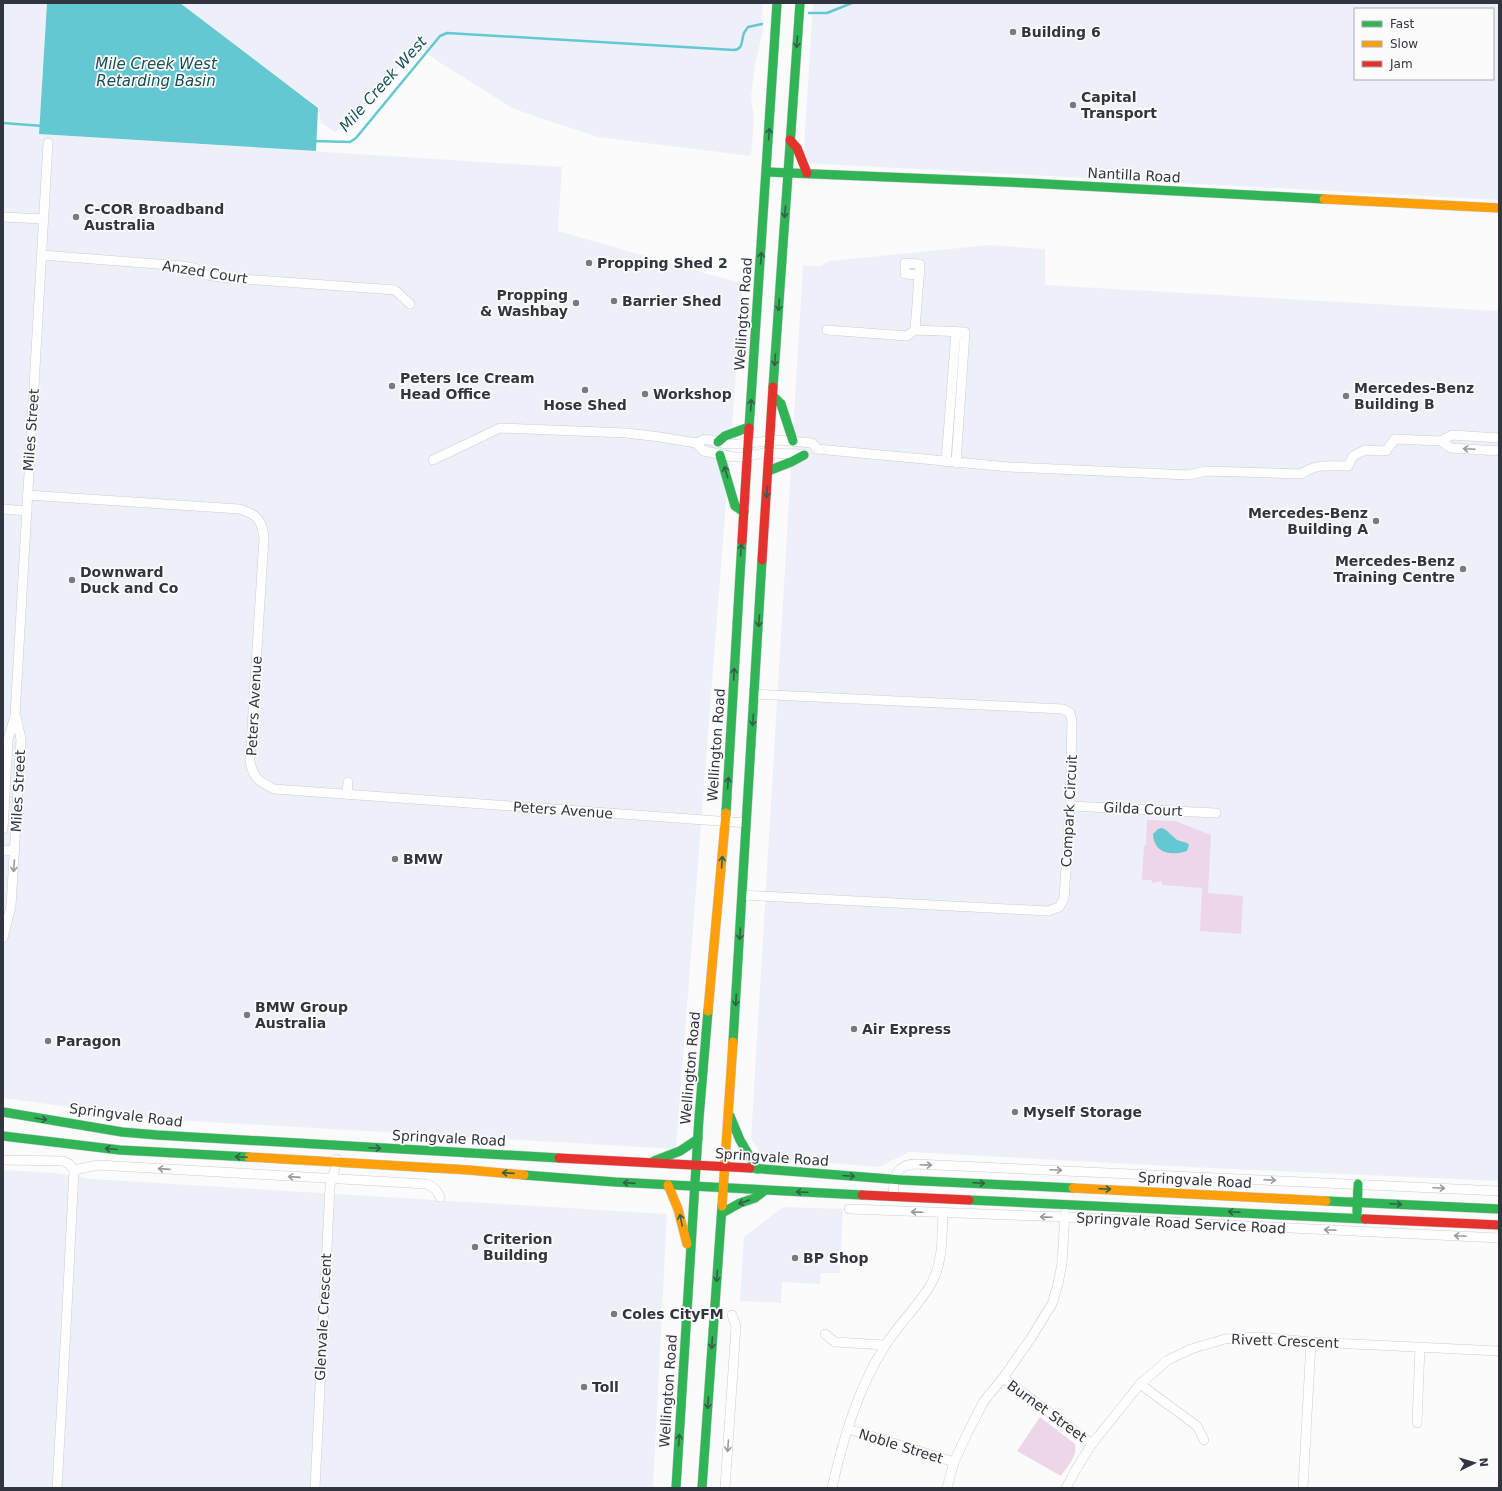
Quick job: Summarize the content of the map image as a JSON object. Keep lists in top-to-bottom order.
{
  "streets": {
    "main road": ["Nantilla Road", "Wellington Road", "Springvale Road"],
    "street": [
      "Anzed Court",
      "Miles Street",
      "Peters Avenue",
      "Gilda Court",
      "Compark Circuit",
      "Springvale Road Service Road",
      "Glenvale Crescent",
      "Rivett Crescent",
      "Burnet Street",
      "Noble Street"
    ]
  },
  "crossings": [
    ["Nantilla Road", "Wellington Road"],
    ["Anzed Court", "Miles Street"],
    ["Wellington Road", "Peters Avenue"],
    ["Wellington Road", "Springvale Road"],
    ["Miles Street", "Peters Avenue"],
    ["Gilda Court", "Compark Circuit"],
    ["Springvale Road", "Glenvale Crescent"],
    ["Rivett Crescent", "Burnet Street"]
  ],
  "water": ["Mile Creek West Retarding Basin", "Mile Creek West"],
  "places": [
    "Building 6",
    "Capital Transport",
    "C-COR Broadband Australia",
    "Propping Shed 2",
    "Barrier Shed",
    "Propping & Washbay",
    "Peters Ice Cream Head Office",
    "Hose Shed",
    "Workshop",
    "Mercedes-Benz Building B",
    "Mercedes-Benz Building A",
    "Mercedes-Benz Training Centre",
    "Downward Duck and Co",
    "BMW",
    "BMW Group Australia",
    "Air Express",
    "Paragon",
    "Myself Storage",
    "Criterion Building",
    "BP Shop",
    "Coles CityFM",
    "Toll"
  ],
  "legend": ["Fast", "Slow", "Jam"],
  "north": "right"
}
